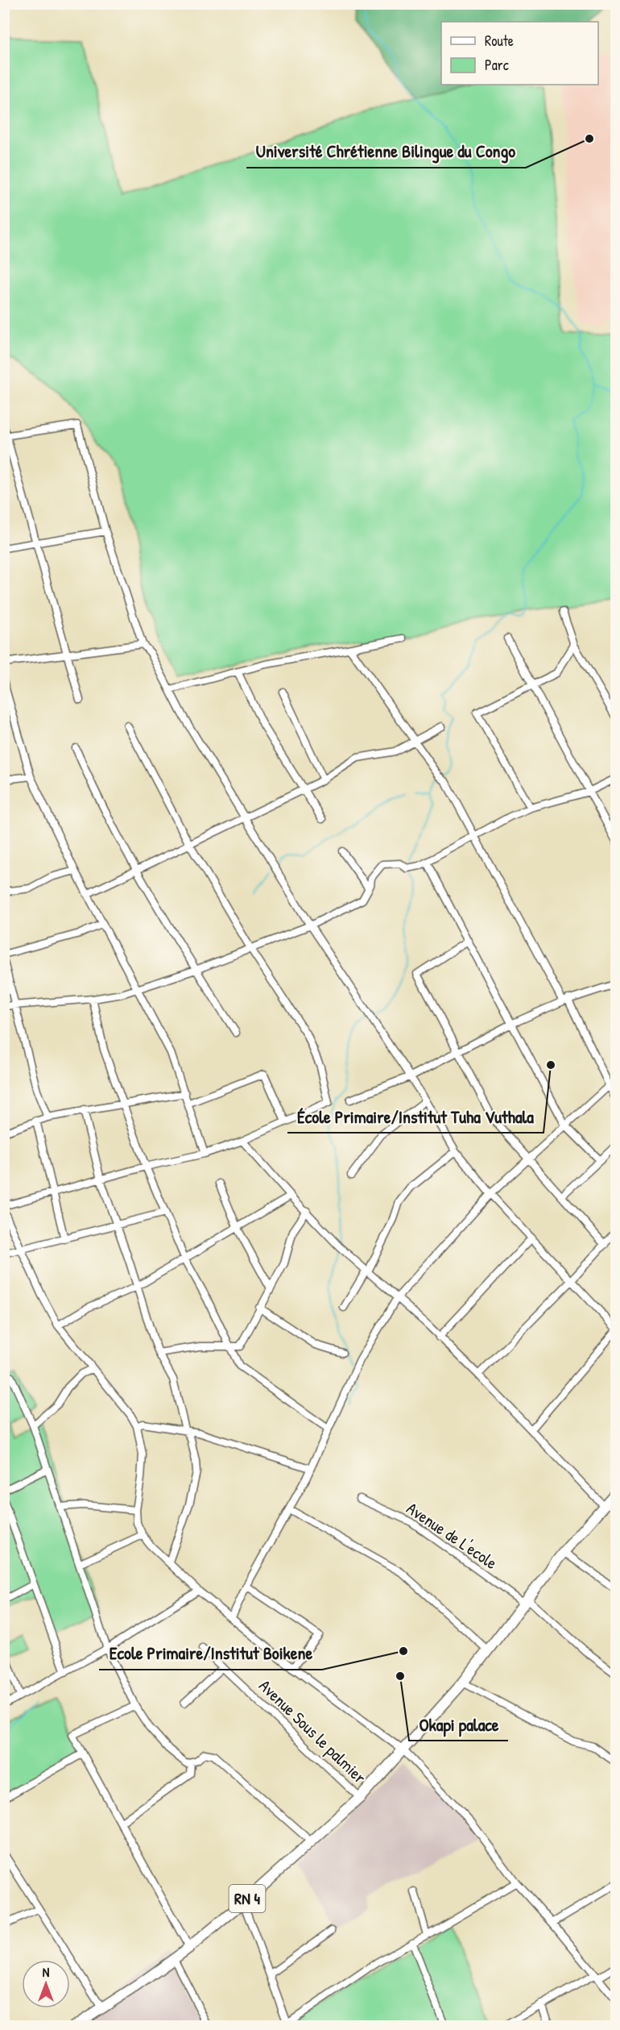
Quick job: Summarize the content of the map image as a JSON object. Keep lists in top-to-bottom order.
{
  "streets": {
    "highway": ["RN 4"],
    "street": ["Avenue de L'ecole", "Avenue Sous le palmier"]
  },
  "crossings": [
    ["Avenue de L'ecole", "RN 4"],
    ["Avenue Sous le palmier", "RN 4"]
  ],
  "places": [
    "Université Chrétienne Bilingue du Congo",
    "École Primaire/Institut Tuha Vuthala",
    "Ecole Primaire/Institut Boikene",
    "Okapi palace"
  ],
  "legend": ["Route", "Parc"],
  "north": "top"
}
